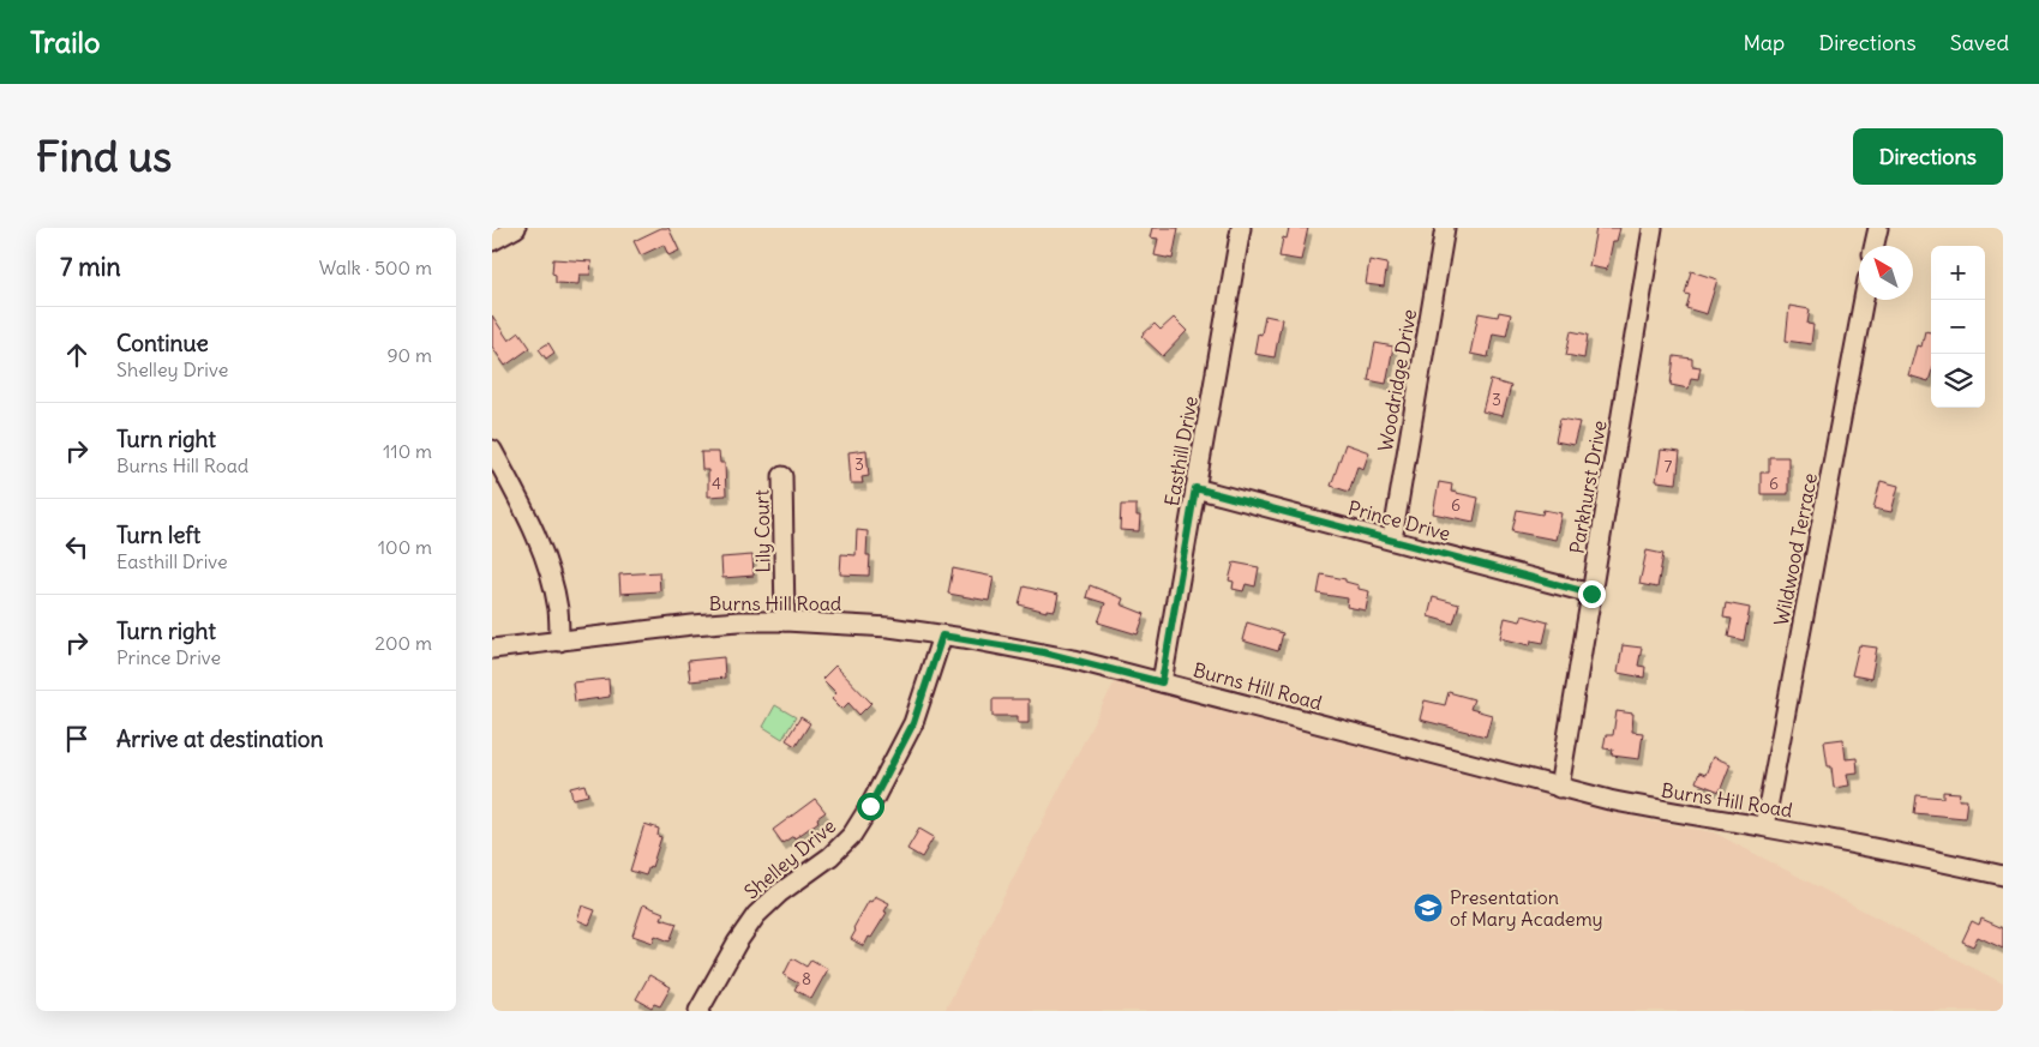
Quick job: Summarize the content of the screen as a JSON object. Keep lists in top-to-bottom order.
{
  "streets": {
    "street": [
      "Woodridge Drive",
      "Easthill Drive",
      "Parkhurst Drive",
      "Prince Drive",
      "Lily Court",
      "Wildwood Terrace",
      "Burns Hill Road",
      "Shelley Drive"
    ]
  },
  "crossings": [
    ["Woodridge Drive", "Prince Drive"],
    ["Easthill Drive", "Prince Drive"],
    ["Easthill Drive", "Burns Hill Road"],
    ["Parkhurst Drive", "Prince Drive"],
    ["Parkhurst Drive", "Burns Hill Road"],
    ["Lily Court", "Burns Hill Road"],
    ["Wildwood Terrace", "Burns Hill Road"],
    ["Burns Hill Road", "Shelley Drive"]
  ],
  "places": {
    "school or university": ["Presentation of Mary Academy"]
  },
  "house_numbers": [
    "3",
    "3",
    "7",
    "4",
    "6",
    "6",
    "8"
  ],
  "north": "top left",
  "page": {
    "header": "Trailo",
    "nav": ["Map", "Directions", "Saved"],
    "buttons": "Directions",
    "title": "Find us",
    "heading": ["7 min", "Walk · 500 m"],
    "map_buttons": ["+", "−"],
    "list": [
      ["Continue", "Shelley Drive", "90 m"],
      ["Turn right", "Burns Hill Road", "110 m"],
      ["Turn left", "Easthill Drive", "100 m"],
      ["Turn right", "Prince Drive", "200 m"],
      "Arrive at destination"
    ]
  }
}
